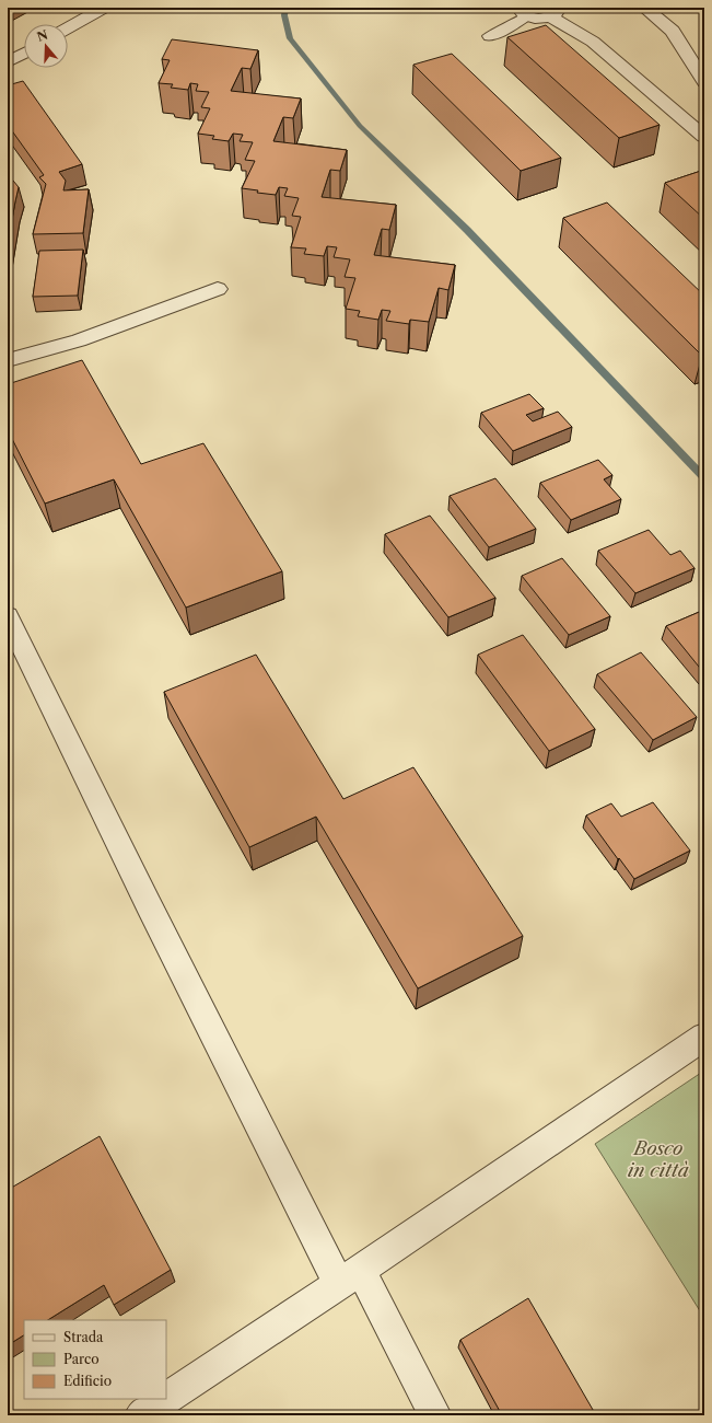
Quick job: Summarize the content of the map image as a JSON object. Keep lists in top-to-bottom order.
{
  "parks": ["Bosco in città"],
  "legend": ["Strada", "Parco", "Edificio"],
  "north": "top"
}
